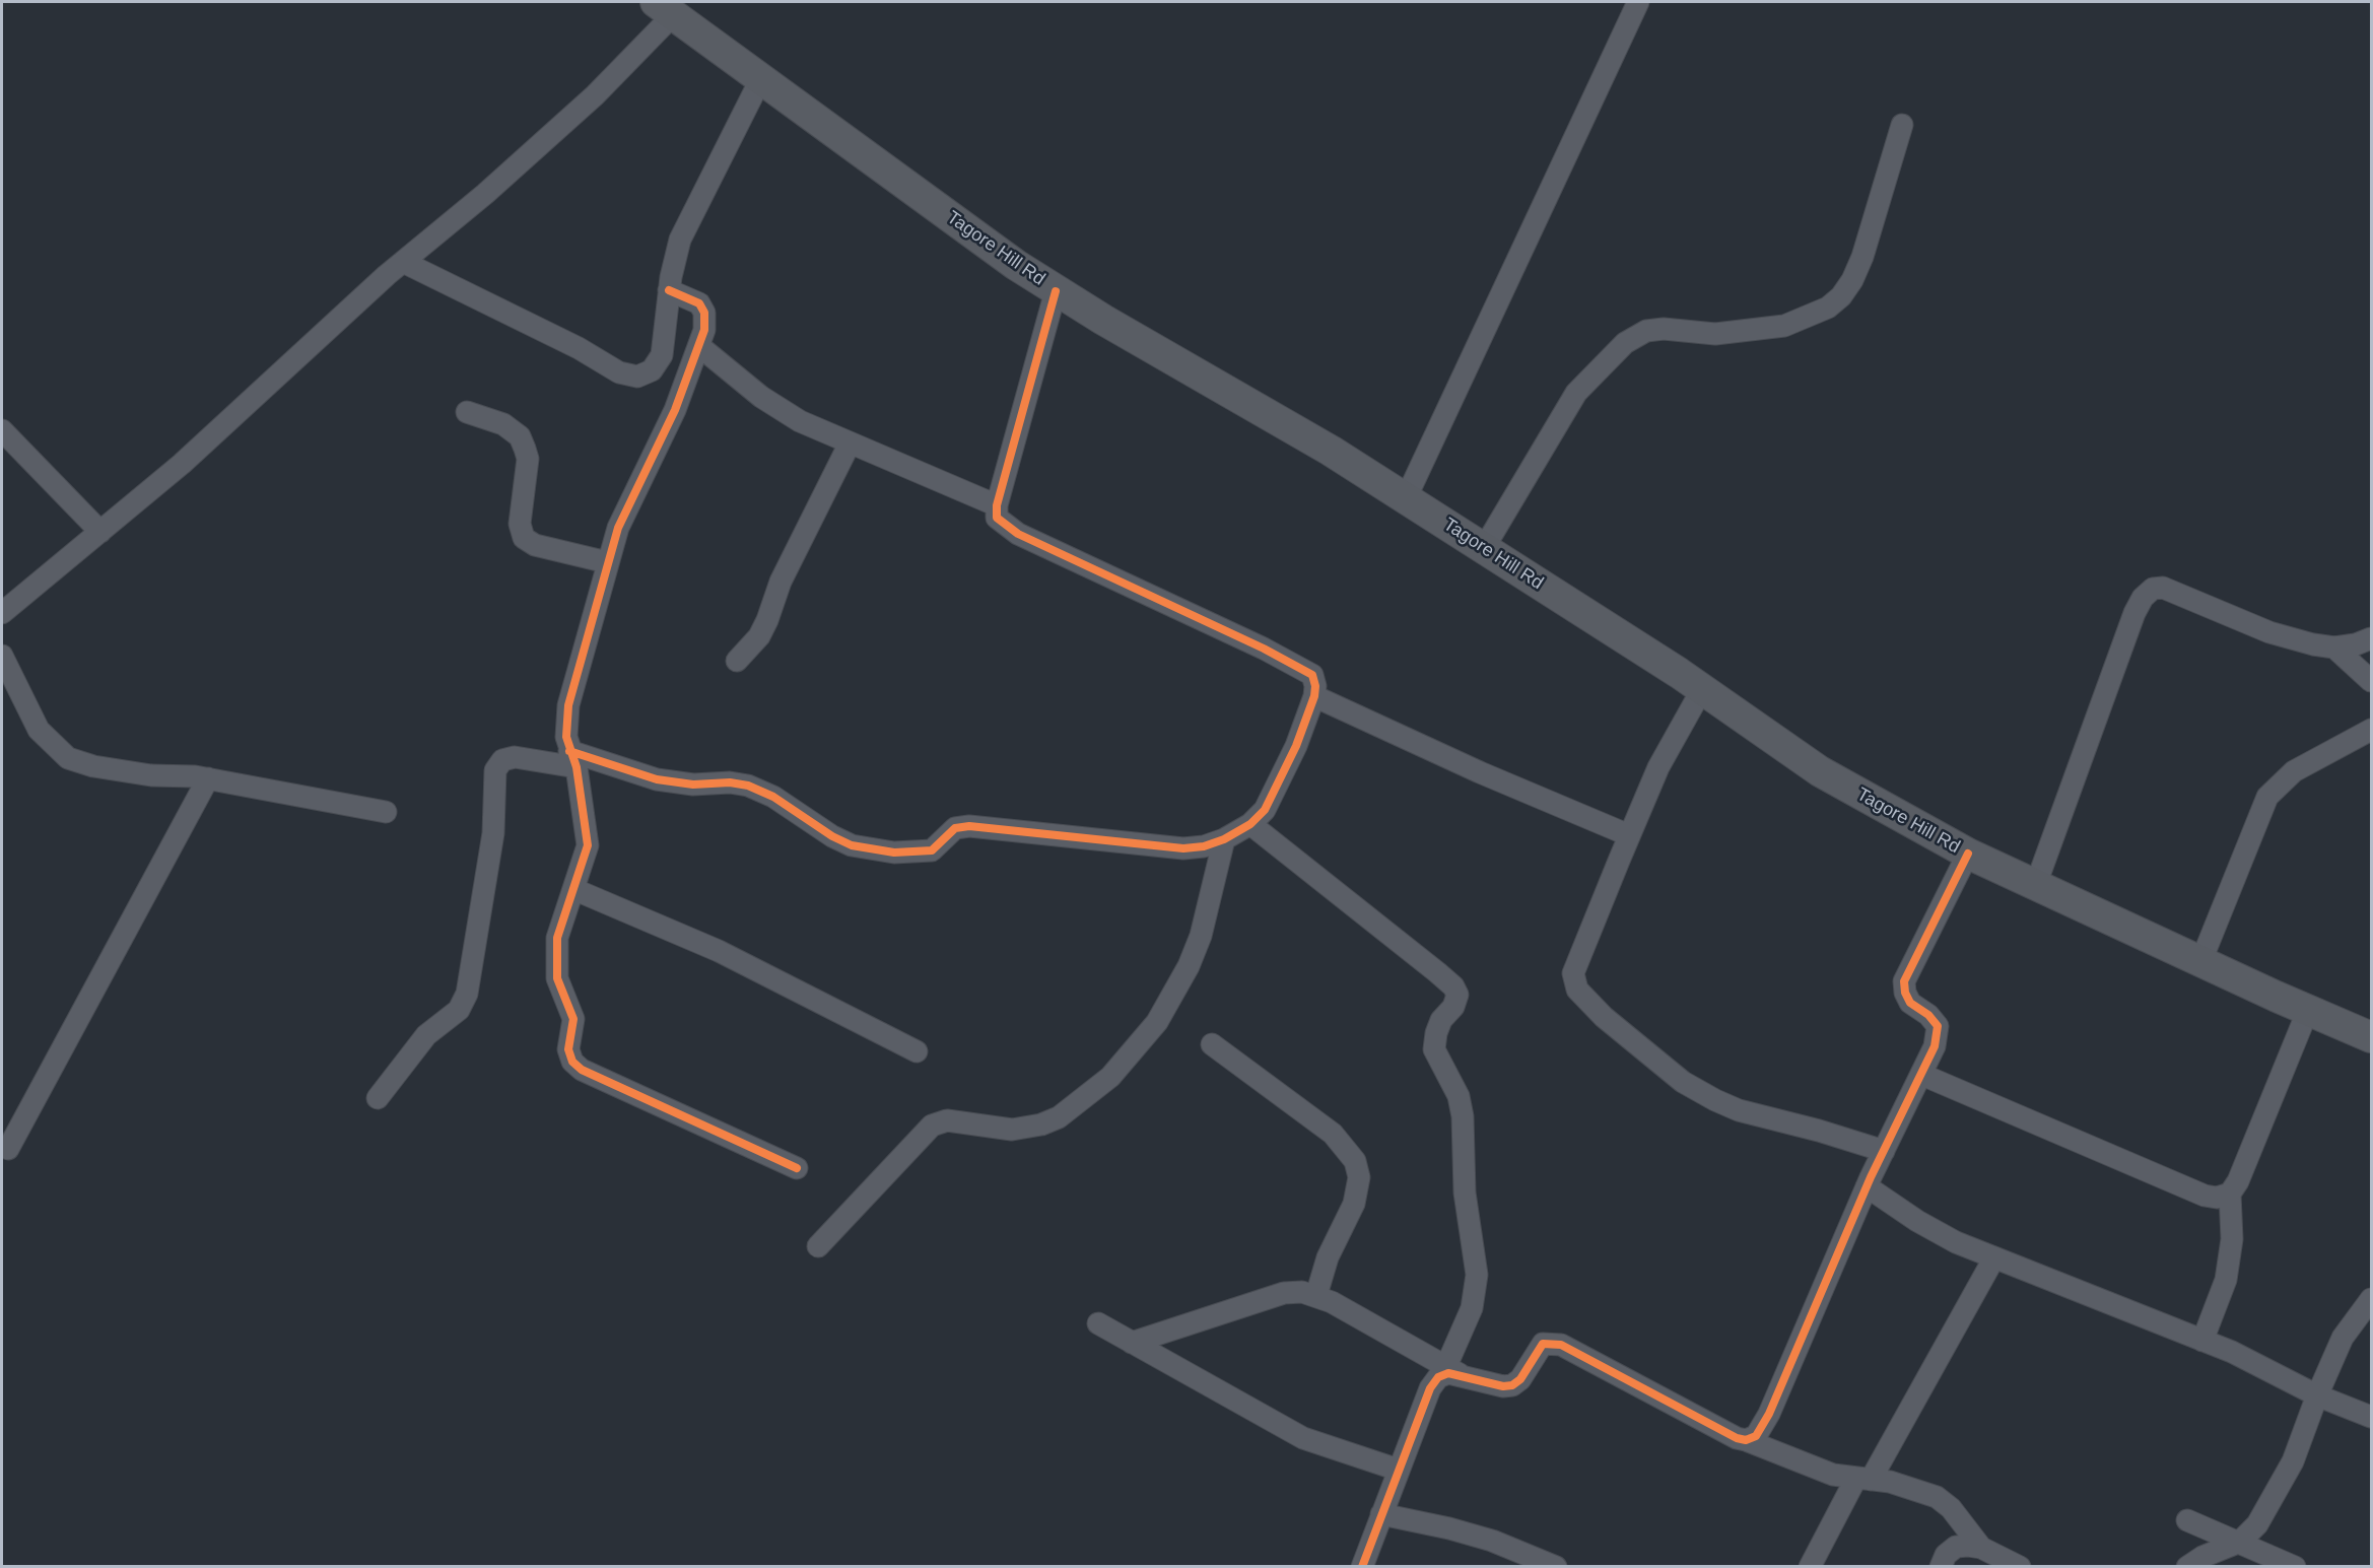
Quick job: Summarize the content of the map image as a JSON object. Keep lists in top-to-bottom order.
{
  "streets": {
    "main road": ["Tagore Hill Rd"]
  }
}
